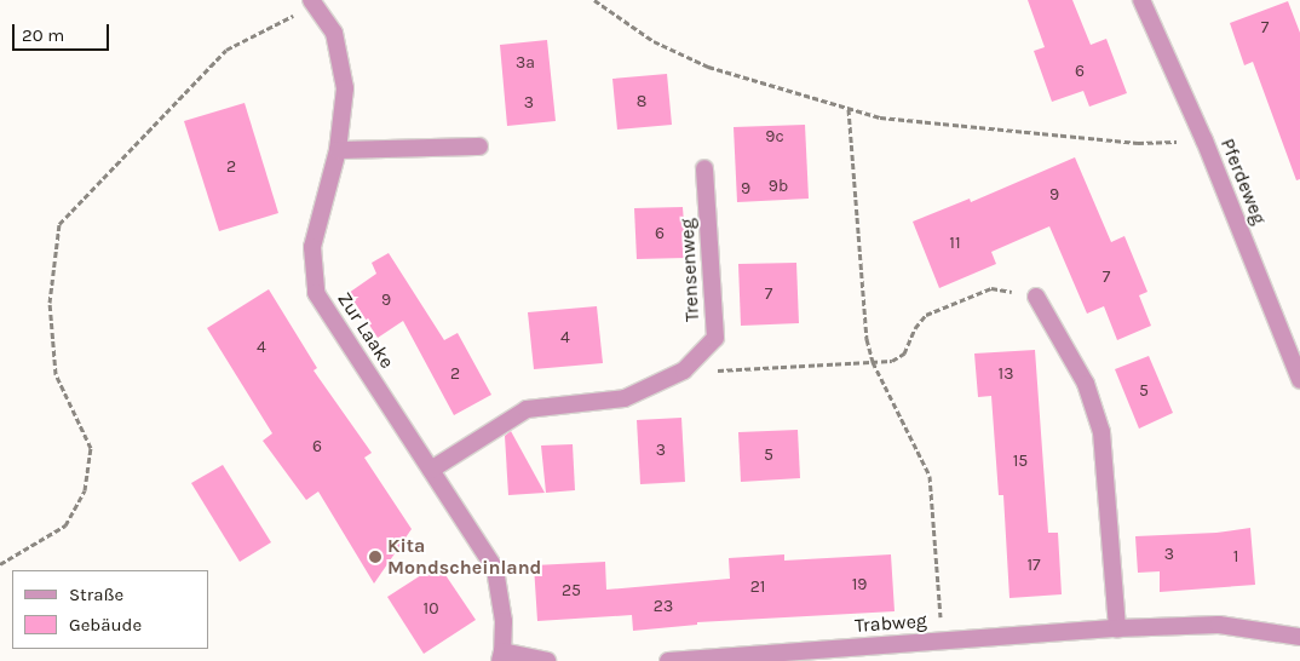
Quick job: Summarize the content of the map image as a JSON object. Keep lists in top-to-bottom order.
{
  "streets": {
    "street": [
      "Pferdeweg",
      "Trensenweg",
      "Zur Laake",
      "Trabweg"
    ]
  },
  "crossings": [
    ["Trensenweg", "Zur Laake"]
  ],
  "places": ["Kita Mondscheinland"],
  "house_numbers": [
    "7",
    "3a",
    "6",
    "8",
    "3",
    "9c",
    "2",
    "9b",
    "9",
    "9",
    "6",
    "11",
    "7",
    "7",
    "9",
    "4",
    "4",
    "2",
    "13",
    "5",
    "6",
    "3",
    "5",
    "15",
    "3",
    "1",
    "17",
    "19",
    "21",
    "25",
    "23",
    "10"
  ],
  "legend": ["Straße", "Gebäude"],
  "scale_bar": "20 m"
}
